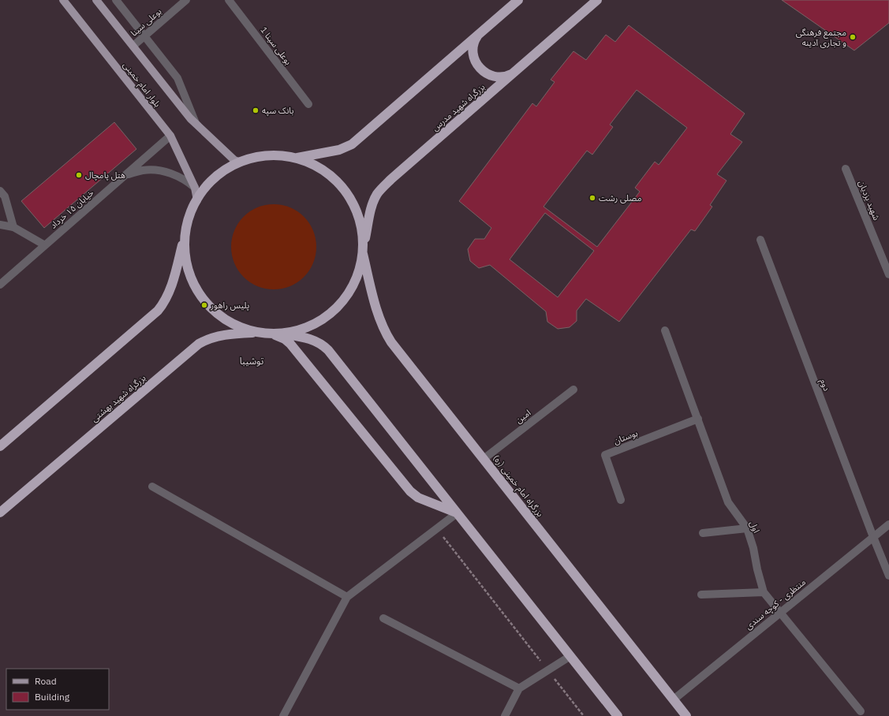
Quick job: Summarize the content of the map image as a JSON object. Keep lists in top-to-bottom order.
{
  "streets": {
    "highway": ["بزرگراه شهید مدرس", "بزرگراه شهید بهشتی", "بزرگراه امام خمینی (ره)"],
    "main road": ["بلوار امام خمینی"],
    "street": [
      "بوعلی سینا",
      "بوعلی سینا 1",
      "شهید یزدیان",
      "خیابان ۱۵ خرداد",
      "دوم",
      "امین",
      "بوستان",
      "اول",
      "منتظری - کوچه سندی"
    ]
  },
  "crossings": [
    ["بوعلی سینا", "بلوار امام خمینی"],
    ["بلوار امام خمینی", "خیابان ۱۵ خرداد"],
    ["بزرگراه شهید مدرس", "بزرگراه شهید بهشتی"],
    ["بزرگراه شهید مدرس", "بزرگراه امام خمینی (ره)"],
    ["دوم", "منتظری - کوچه سندی"],
    ["امین", "بزرگراه امام خمینی (ره)"],
    ["بوستان", "اول"],
    ["بزرگراه امام خمینی (ره)", "منتظری - کوچه سندی"],
    ["اول", "منتظری - کوچه سندی"]
  ],
  "districts": ["توشیبا"],
  "places": [
    "مجتمع فرهنگی و تجاری آدینه",
    "بانک سپه",
    "هتل پامچال",
    "مصلی رشت",
    "پلیس راهور"
  ],
  "legend": ["Road", "Building"]
}
